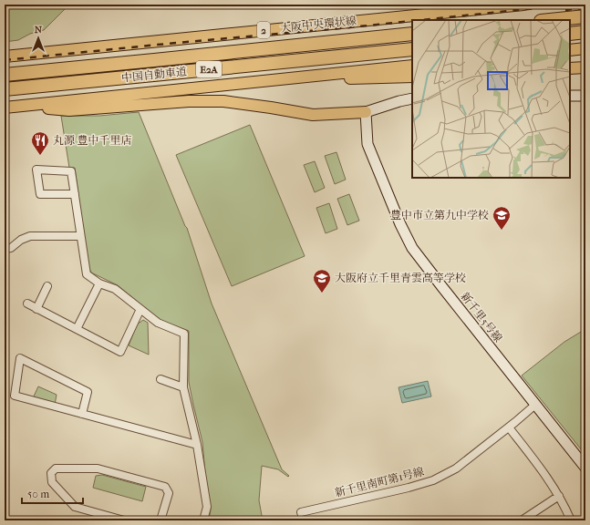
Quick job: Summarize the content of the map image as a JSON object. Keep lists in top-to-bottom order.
{
  "streets": {
    "highway": ["E2A", "中国自動車道"],
    "main road": ["大阪中央環状線", "2"],
    "street": ["新千里5号線", "新千里南町第1号線"]
  },
  "crossings": [
    ["新千里5号線", "新千里南町第1号線"]
  ],
  "places": {
    "restaurant": ["丸源 豊中千里店"],
    "school or university": ["豊中市立第九中学校", "大阪府立千里青雲高等学校"]
  },
  "scale_bar": "50 m",
  "north": "top"
}
